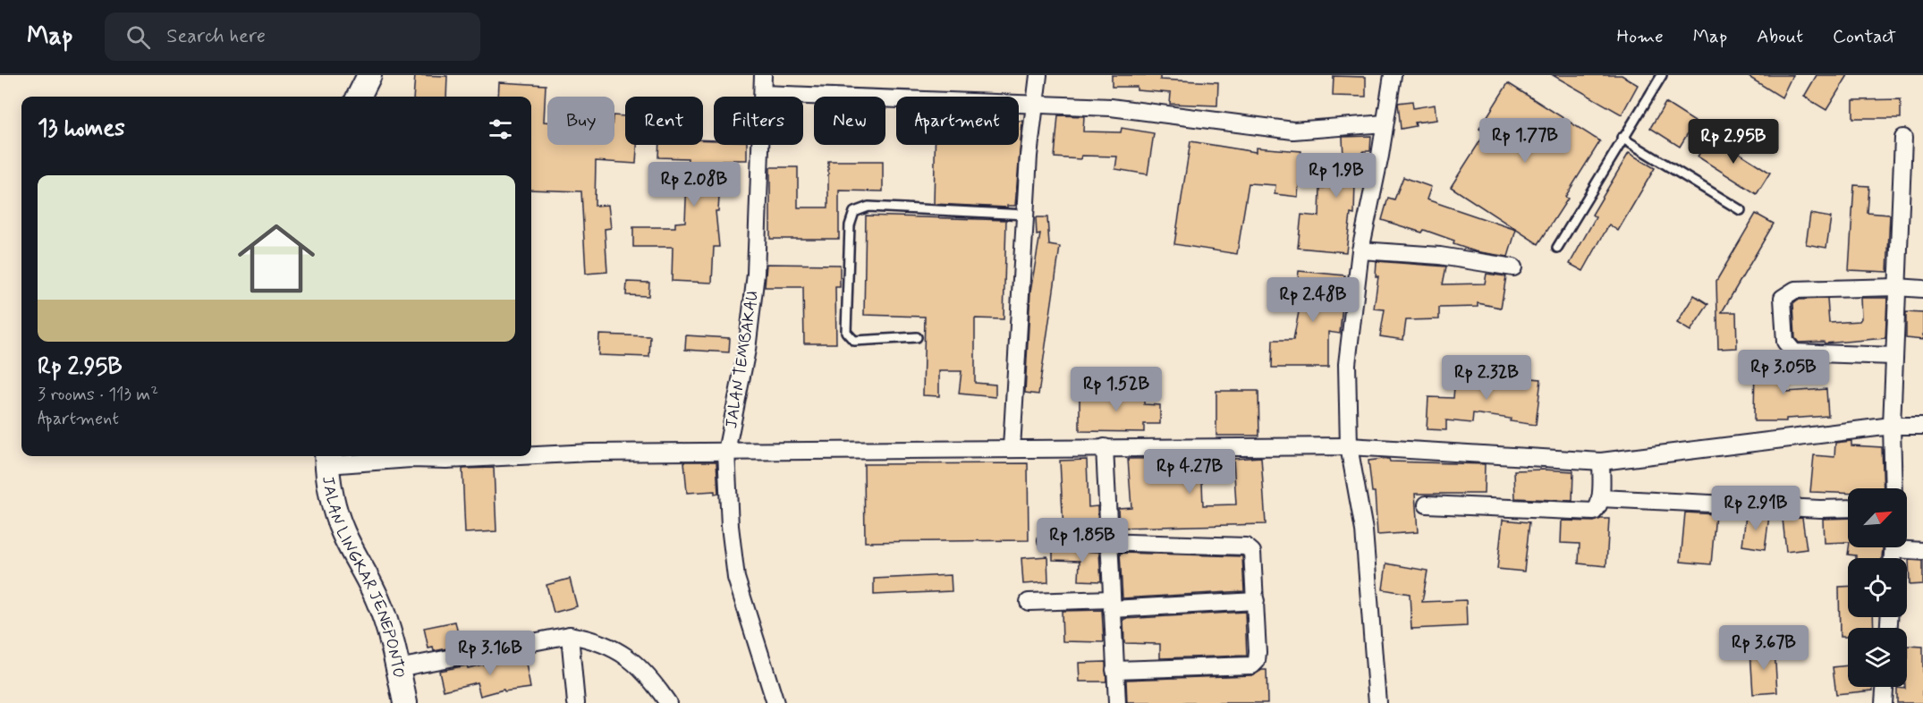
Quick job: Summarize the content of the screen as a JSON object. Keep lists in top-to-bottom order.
{
  "streets": {
    "main road": ["JALAN LINGKAR JENEPONTO"],
    "street": ["JALAN TEMBAKAU"]
  },
  "north": "top right",
  "page": {
    "header": "Map",
    "search": "Search here",
    "nav": [
      "Home",
      "Map",
      "About",
      "Contact"
    ],
    "chip": [
      "Buy",
      "Rent",
      "Filters",
      "New",
      "Apartment"
    ],
    "heading": "13 homes",
    "price": [
      "Rp 1.77B",
      "Rp 2.95B",
      "Rp 1.9B",
      "Rp 2.08B",
      "Rp 2.48B",
      "Rp 3.05B",
      "Rp 2.32B",
      "Rp 1.52B",
      "Rp 4.27B",
      "Rp 2.91B",
      "Rp 1.85B",
      "Rp 3.67B",
      "Rp 3.16B"
    ],
    "list": [
      {
        "name": "Rp 2.95B",
        "note": "3 rooms · 113 m² · Apartment"
      }
    ]
  }
}
